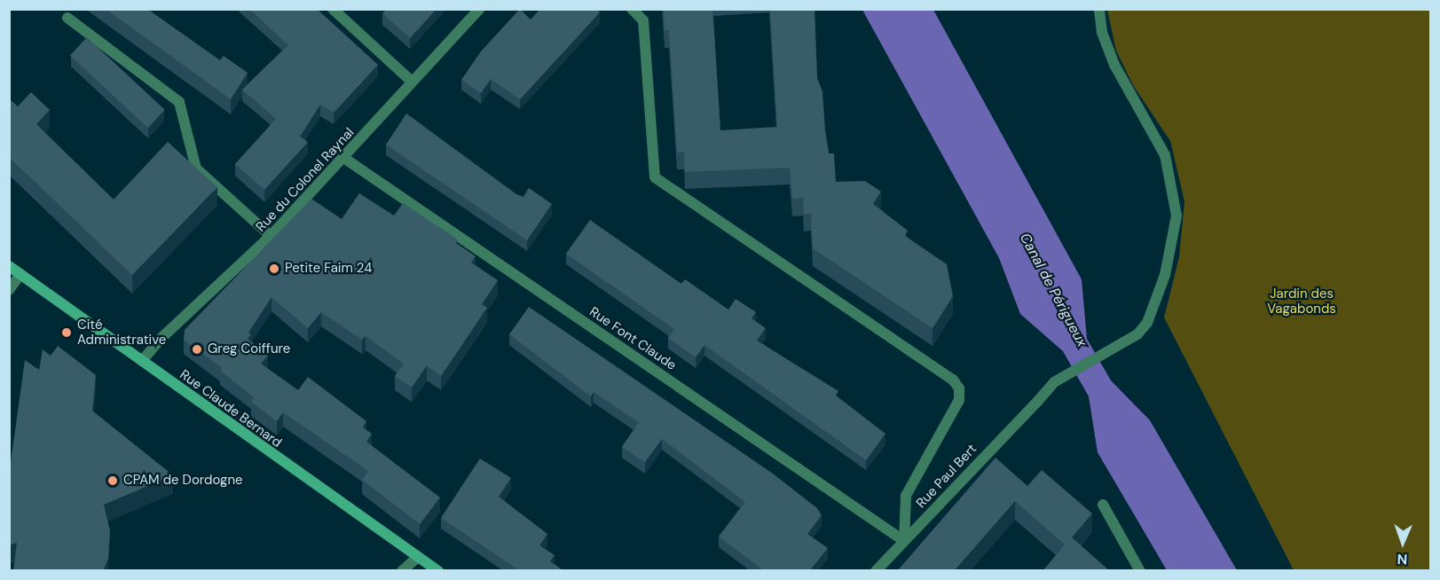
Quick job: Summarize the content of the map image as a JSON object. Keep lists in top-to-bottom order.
{
  "streets": {
    "main road": ["Rue Claude Bernard"],
    "street": ["Rue du Colonel Raynal", "Rue Font Claude", "Rue Paul Bert"]
  },
  "crossings": [
    ["Rue du Colonel Raynal", "Rue Font Claude"],
    ["Rue du Colonel Raynal", "Rue Claude Bernard"],
    ["Rue Font Claude", "Rue Paul Bert"]
  ],
  "water": ["Canal de Périgueux"],
  "parks": ["Jardin des Vagabonds"],
  "places": [
    "Petite Faim 24",
    "Cité Administrative",
    "Greg Coiffure",
    "CPAM de Dordogne"
  ],
  "north": "bottom"
}
